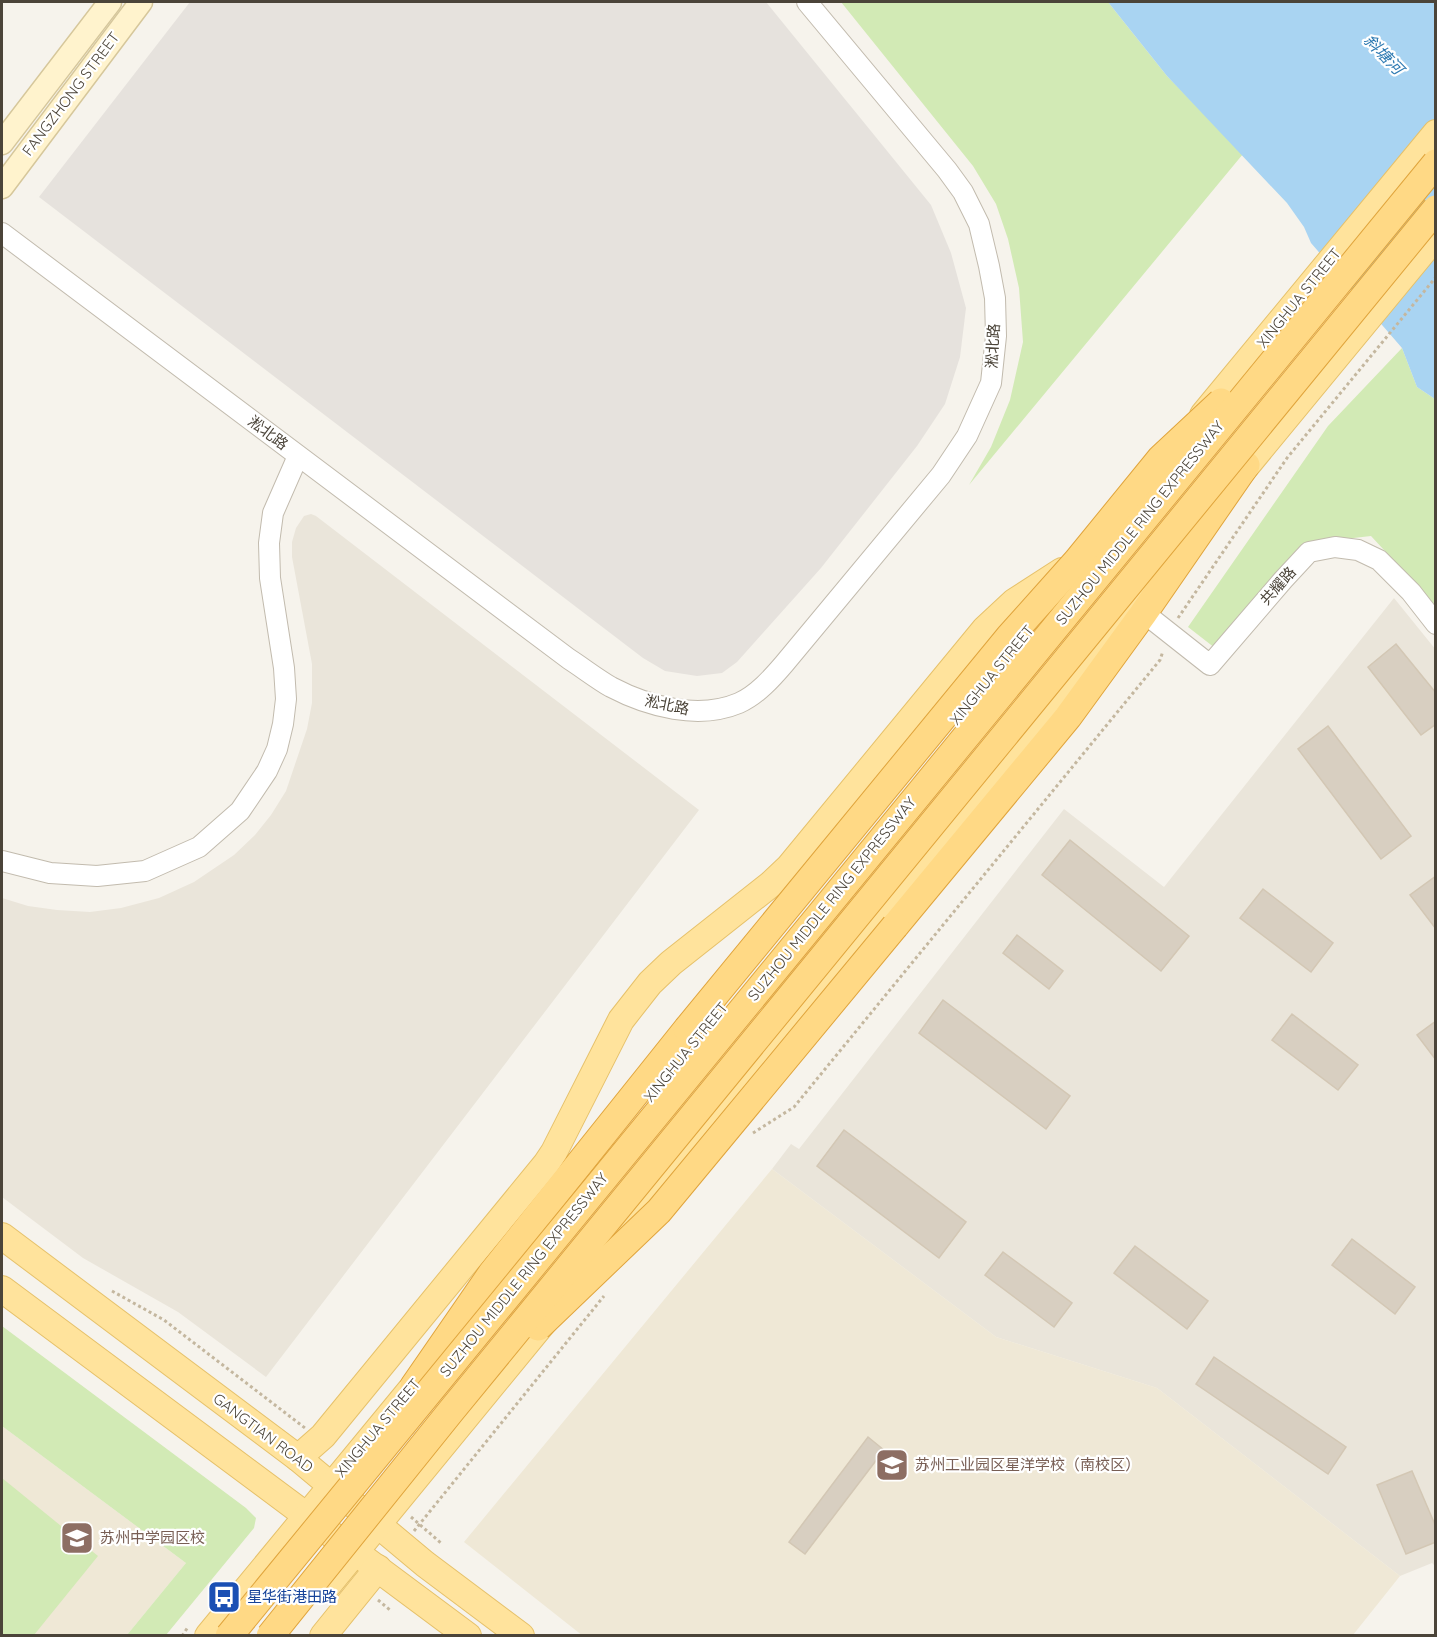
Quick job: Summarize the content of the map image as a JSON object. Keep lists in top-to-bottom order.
{
  "streets": {
    "highway": ["SUZHOU MIDDLE RING EXPRESSWAY"],
    "main road": ["FANGZHONG STREET", "XINGHUA STREET", "GANGTIAN ROAD"],
    "street": ["淞北路", "共耀路"]
  },
  "crossings": [
    ["XINGHUA STREET", "GANGTIAN ROAD"]
  ],
  "water": ["斜塘河"],
  "places": {
    "school or university": ["苏州工业园区星洋学校（南校区）", "苏州中学园区校"],
    "bus stop": ["星华街港田路"]
  }
}
